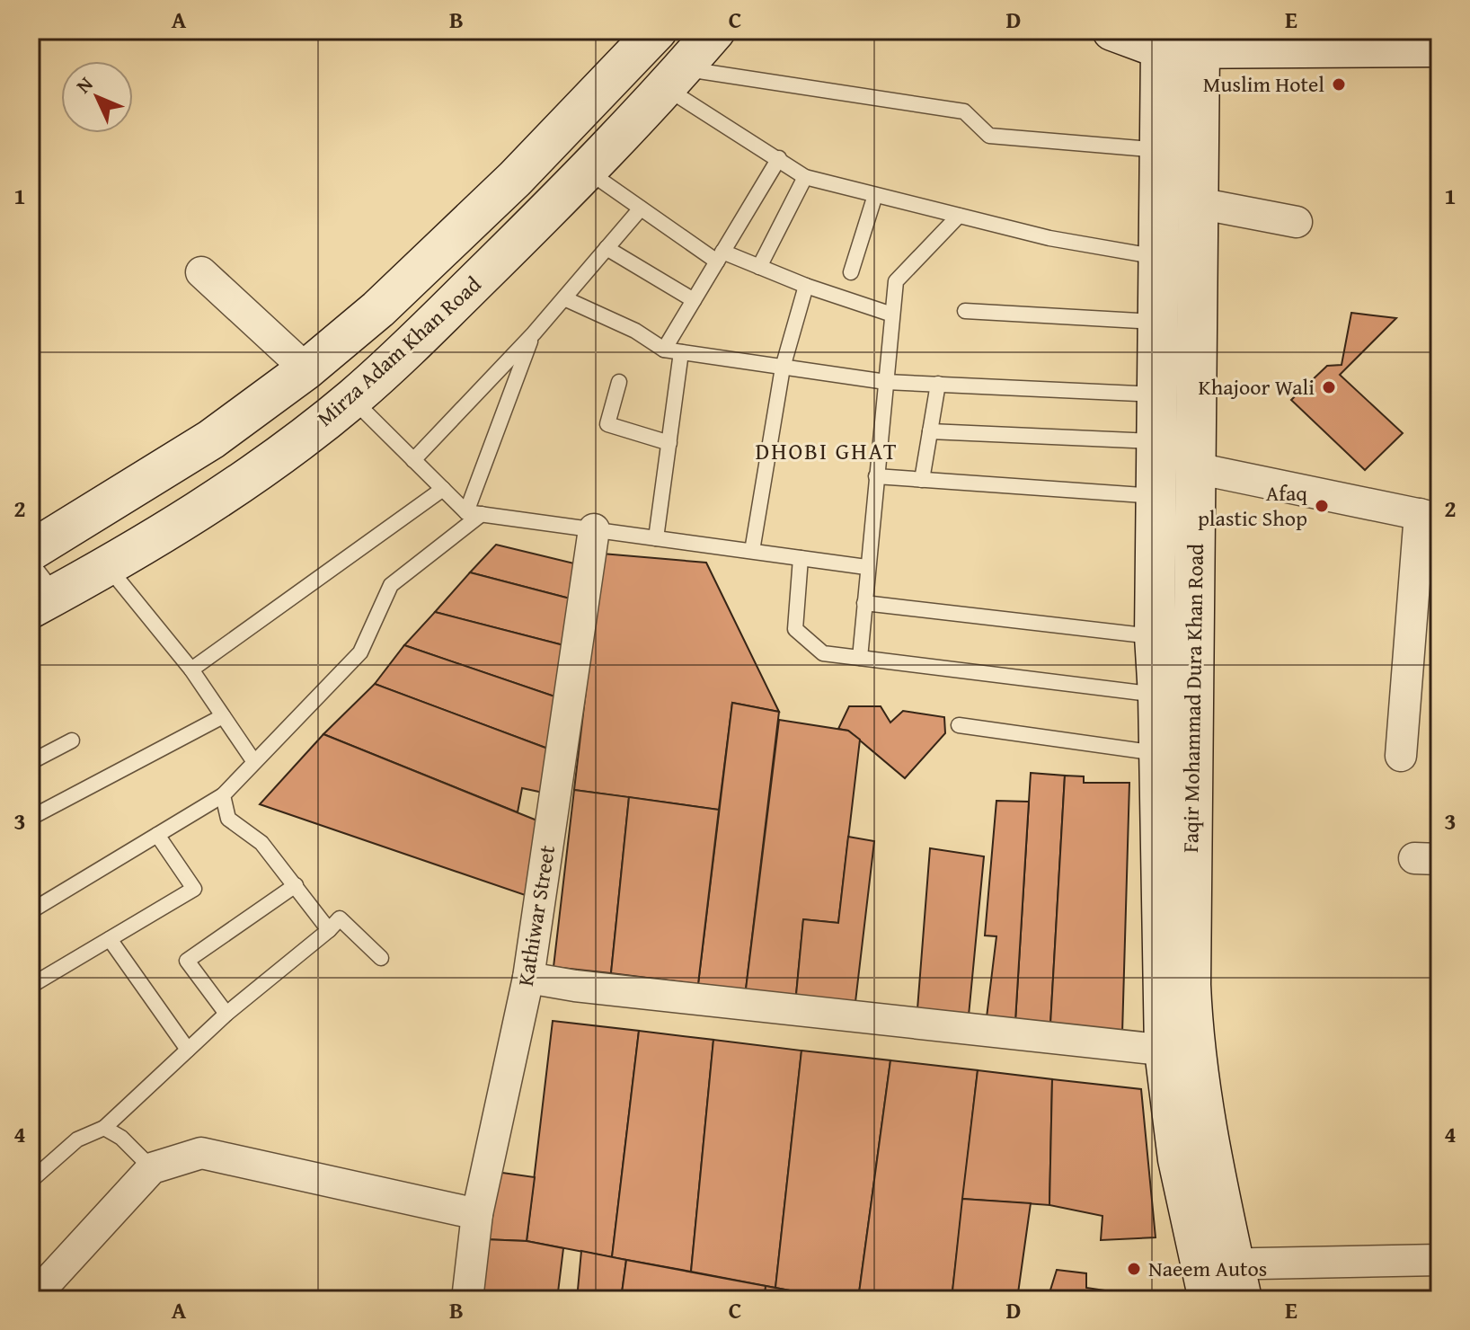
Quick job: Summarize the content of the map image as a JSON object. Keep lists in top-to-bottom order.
{
  "streets": {
    "main road": ["Mirza Adam Khan Road", "Faqir Mohammad Dura Khan Road"],
    "street": ["Kathiwar Street"]
  },
  "districts": ["DHOBI GHAT"],
  "places": [
    "Muslim Hotel",
    "Khajoor Wali",
    "Afaq plastic Shop",
    "Naeem Autos"
  ],
  "north": "top left",
  "grid": {
    "columns": [
      "A",
      "B",
      "C",
      "D",
      "E"
    ],
    "rows": [
      "1",
      "2",
      "3",
      "4"
    ]
  }
}
